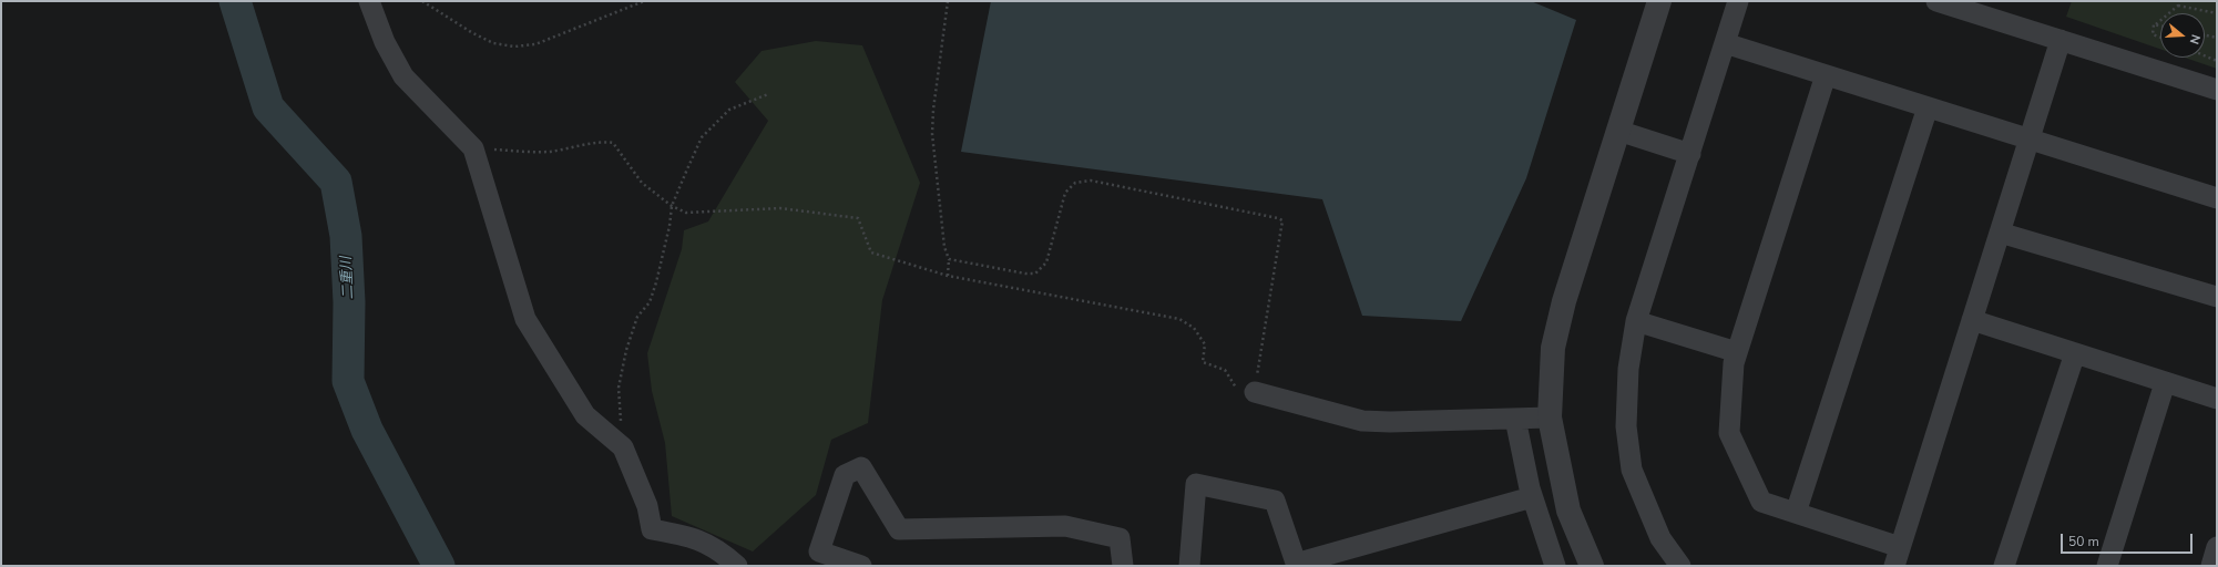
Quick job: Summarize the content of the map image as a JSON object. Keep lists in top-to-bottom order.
{
  "water": ["二重川"],
  "scale_bar": "50 m",
  "north": "right"
}
